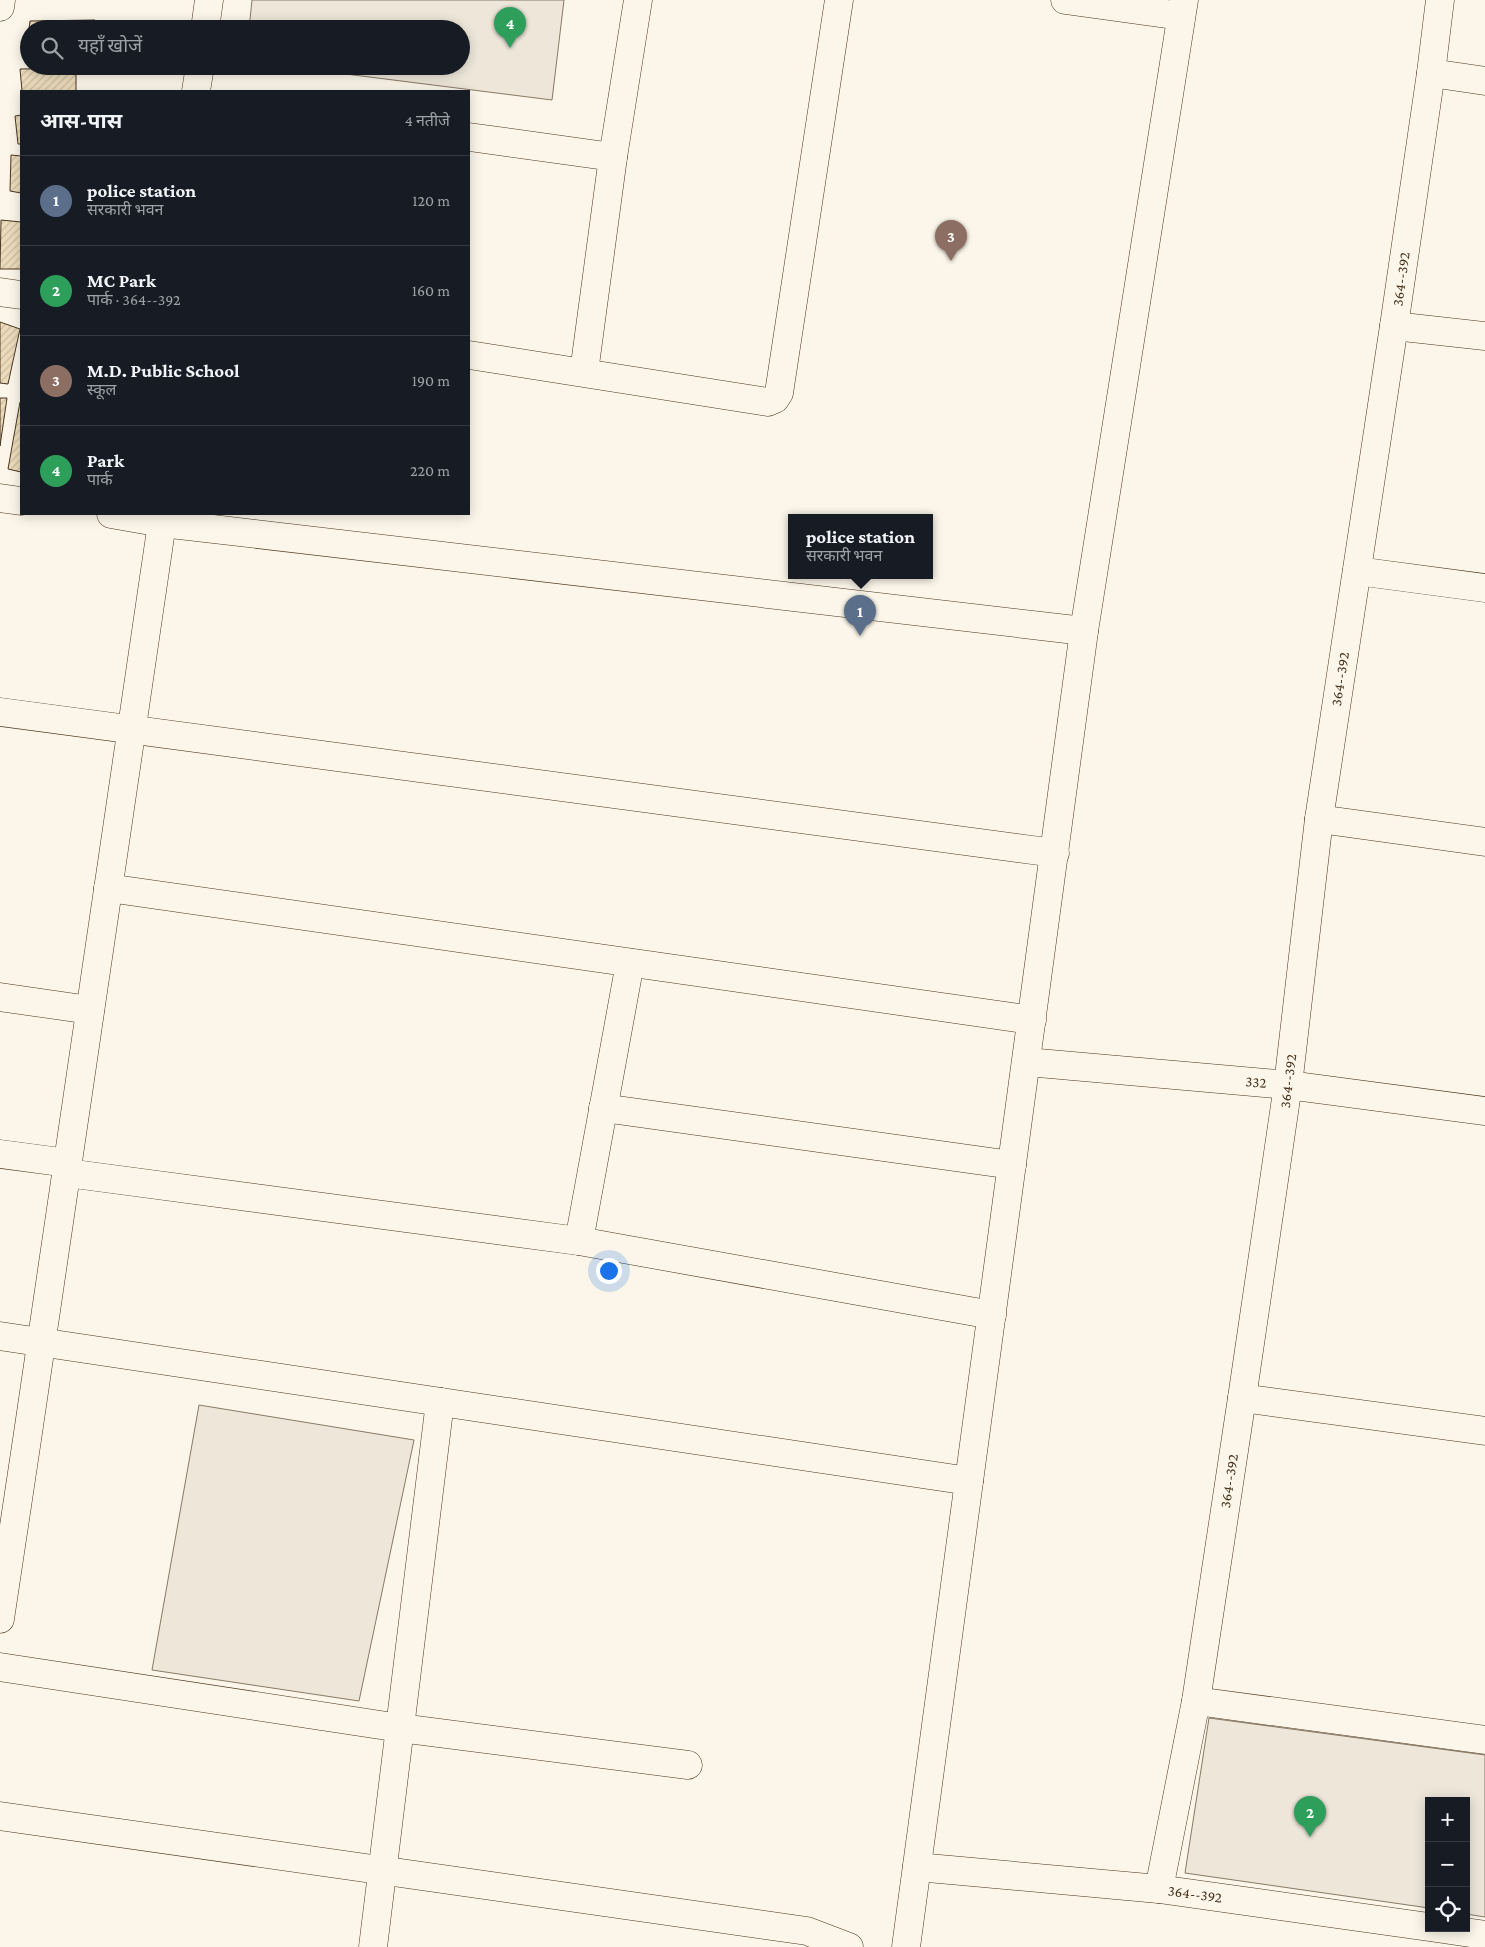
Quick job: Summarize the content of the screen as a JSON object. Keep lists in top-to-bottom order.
{
  "streets": {
    "street": ["364--392", "332"]
  },
  "crossings": [
    ["364--392", "332"]
  ],
  "page": {
    "pins": [
      "4",
      "3",
      "1",
      "2"
    ],
    "search": "यहाँ खोजें",
    "heading": ["आस-पास", "4 नतीजे"],
    "list": [
      {
        "mark": "1",
        "name": "police station",
        "note": "सरकारी भवन",
        "value": "120 m"
      },
      {
        "mark": "2",
        "name": "MC Park",
        "note": "पार्क · 364--392",
        "value": "160 m"
      },
      {
        "mark": "3",
        "name": "M.D. Public School",
        "note": "स्कूल",
        "value": "190 m"
      },
      {
        "mark": "4",
        "name": "Park",
        "note": "पार्क",
        "value": "220 m"
      }
    ],
    "popup": ["police station", "सरकारी भवन"],
    "map_buttons": ["+", "−"]
  }
}
